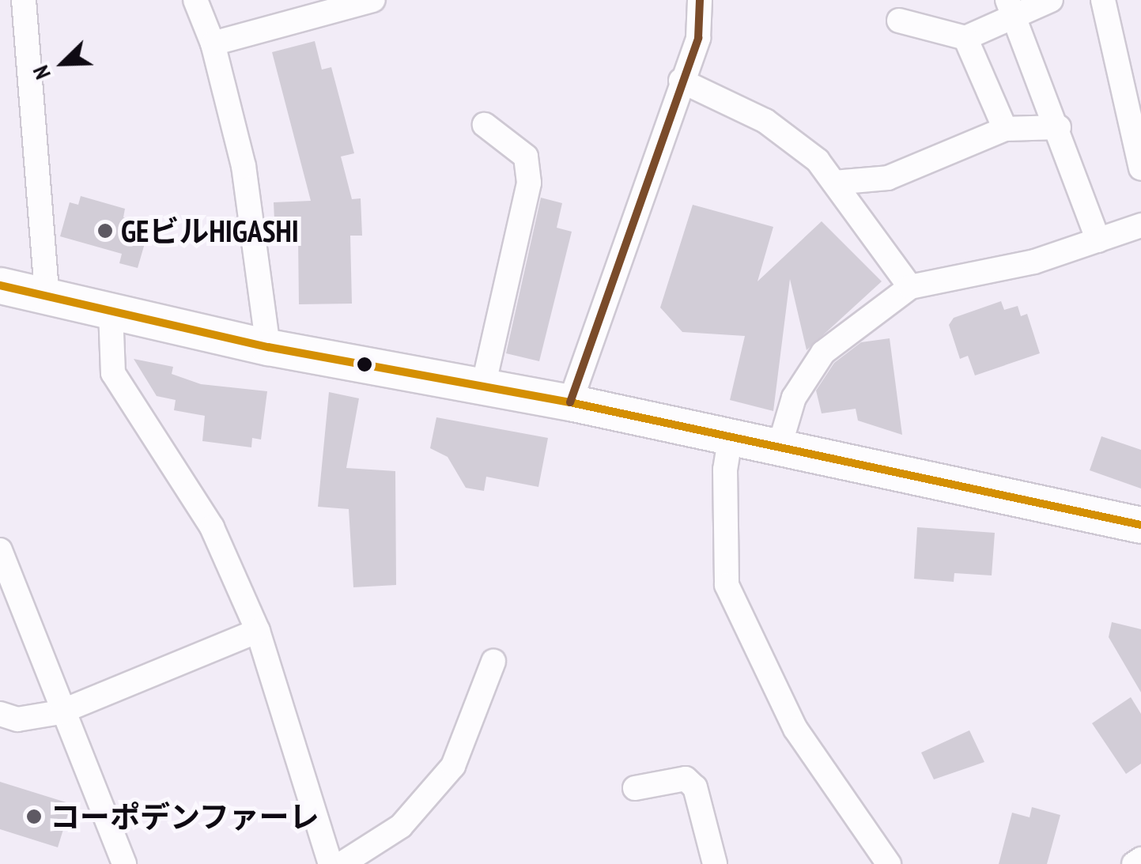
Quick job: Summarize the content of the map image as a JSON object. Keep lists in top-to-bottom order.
{
  "places": ["GEビルHIGASHI", "コーポデンファーレ"],
  "north": "bottom left"
}
